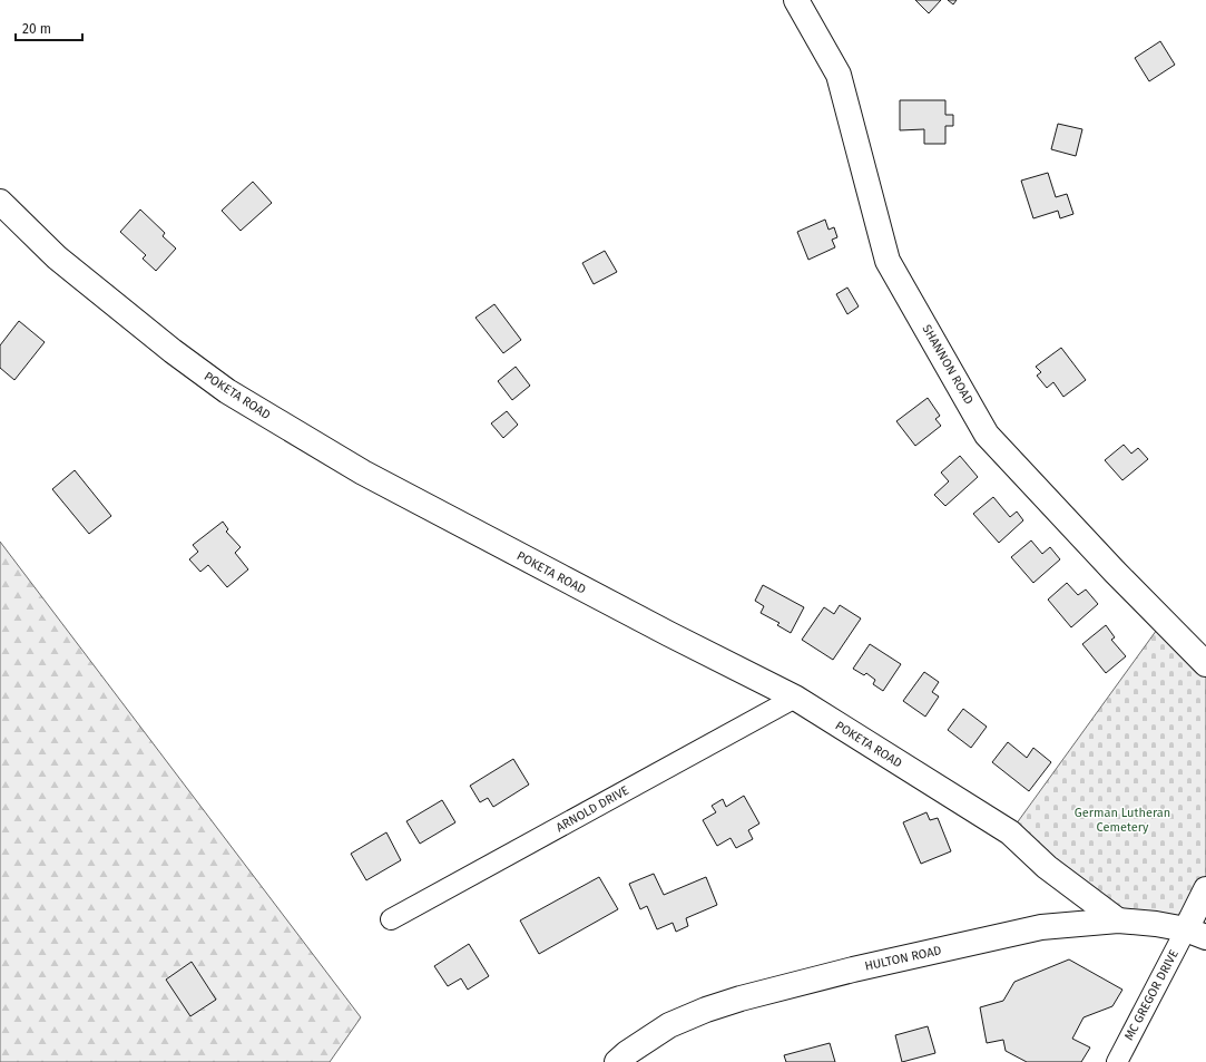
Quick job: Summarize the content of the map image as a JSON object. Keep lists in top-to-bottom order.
{
  "streets": {
    "street": [
      "SHANNON ROAD",
      "POKETA ROAD",
      "ARNOLD DRIVE",
      "HULTON ROAD",
      "MC GREGOR DRIVE"
    ]
  },
  "crossings": [
    ["POKETA ROAD", "ARNOLD DRIVE"],
    ["POKETA ROAD", "HULTON ROAD"],
    ["HULTON ROAD", "MC GREGOR DRIVE"]
  ],
  "parks": ["German Lutheran Cemetery"],
  "scale_bar": "20 m"
}
